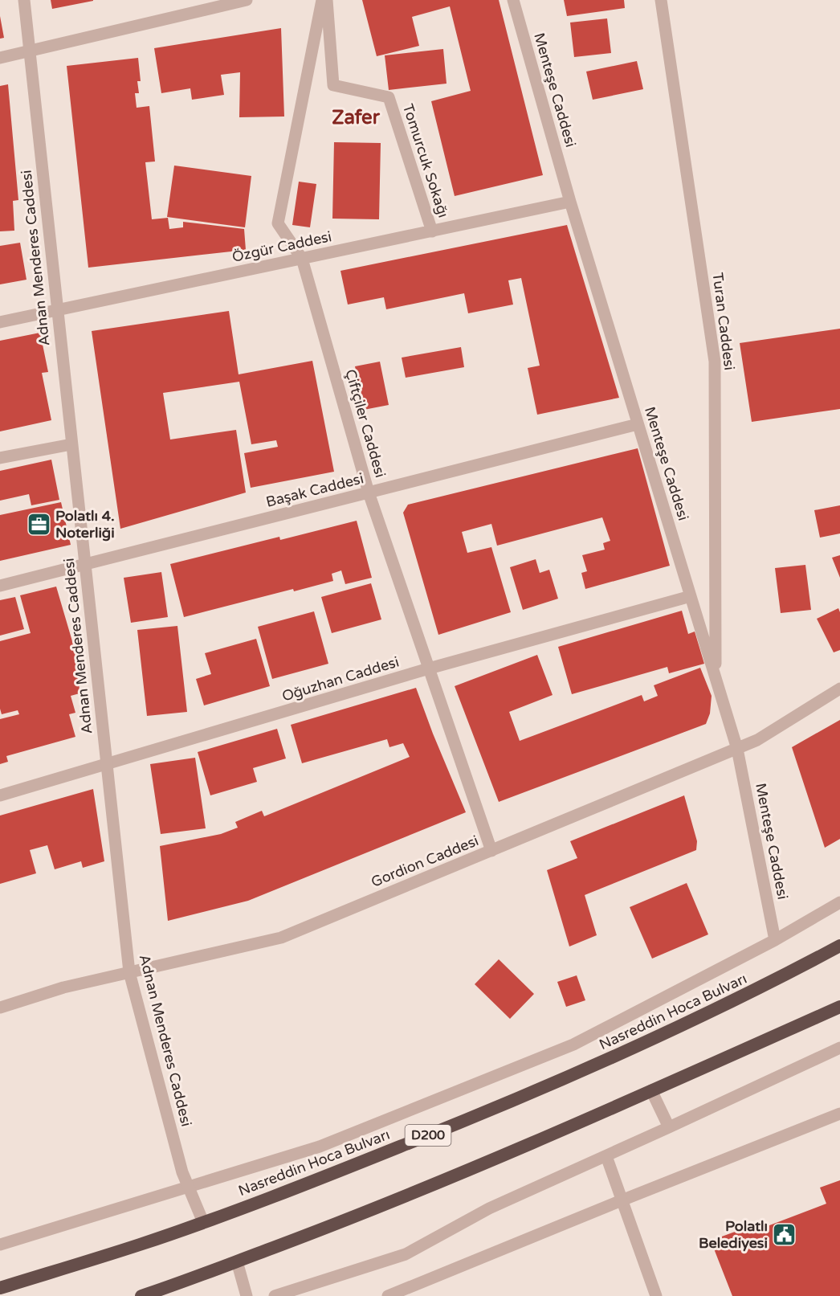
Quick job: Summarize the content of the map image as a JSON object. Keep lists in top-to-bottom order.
{
  "streets": {
    "highway": ["Nasreddin Hoca Bulvarı", "D200"],
    "street": [
      "Menteşe Caddesi",
      "Tomurcuk Sokağı",
      "Özgür Caddesi",
      "Adnan Menderes Caddesi",
      "Turan Caddesi",
      "Çiftçiler Caddesi",
      "Başak Caddesi",
      "Oğuzhan Caddesi",
      "Gordion Caddesi"
    ]
  },
  "crossings": [
    ["Menteşe Caddesi", "Özgür Caddesi"],
    ["Menteşe Caddesi", "Turan Caddesi"],
    ["Menteşe Caddesi", "Başak Caddesi"],
    ["Menteşe Caddesi", "Oğuzhan Caddesi"],
    ["Menteşe Caddesi", "Gordion Caddesi"],
    ["Tomurcuk Sokağı", "Özgür Caddesi"],
    ["Özgür Caddesi", "Adnan Menderes Caddesi"],
    ["Özgür Caddesi", "Çiftçiler Caddesi"],
    ["Adnan Menderes Caddesi", "Başak Caddesi"],
    ["Adnan Menderes Caddesi", "Oğuzhan Caddesi"],
    ["Adnan Menderes Caddesi", "Gordion Caddesi"],
    ["Adnan Menderes Caddesi", "Nasreddin Hoca Bulvarı"],
    ["Çiftçiler Caddesi", "Başak Caddesi"],
    ["Çiftçiler Caddesi", "Oğuzhan Caddesi"],
    ["Çiftçiler Caddesi", "Gordion Caddesi"]
  ],
  "districts": ["Zafer"],
  "places": {
    "office": ["Polatlı 4. Noterliği"],
    "public building": ["Polatlı Belediyesi"]
  }
}
